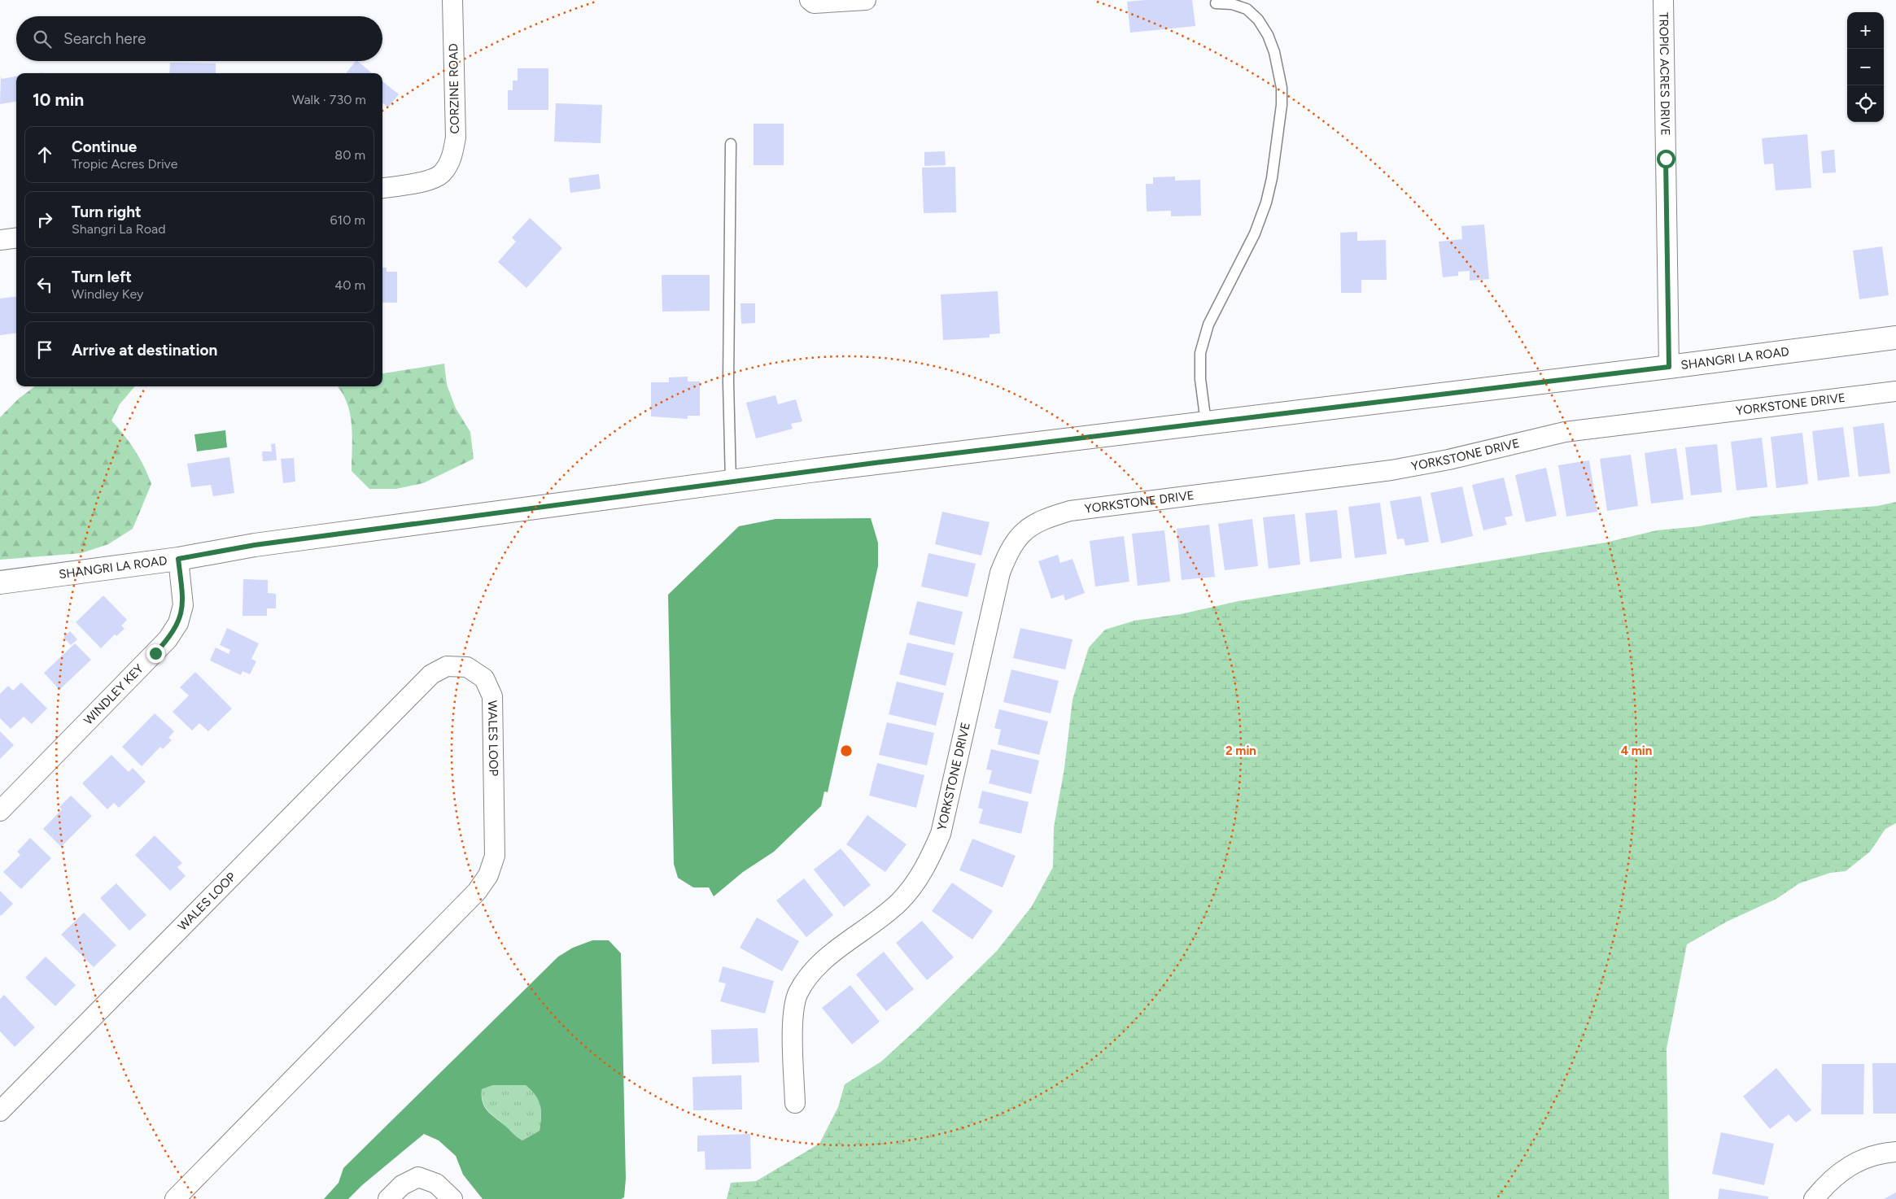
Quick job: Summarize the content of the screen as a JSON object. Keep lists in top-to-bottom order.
{
  "streets": {
    "street": [
      "TROPIC ACRES DRIVE",
      "CORZINE ROAD",
      "SHANGRI LA ROAD",
      "YORKSTONE DRIVE",
      "WINDLEY KEY",
      "WALES LOOP"
    ]
  },
  "crossings": [
    ["TROPIC ACRES DRIVE", "SHANGRI LA ROAD"],
    ["SHANGRI LA ROAD", "WINDLEY KEY"]
  ],
  "page": {
    "map_buttons": ["+", "−"],
    "search": "Search here",
    "heading": ["10 min", "Walk · 730 m"],
    "list": [
      ["Continue", "Tropic Acres Drive", "80 m"],
      ["Turn right", "Shangri La Road", "610 m"],
      ["Turn left", "Windley Key", "40 m"],
      "Arrive at destination"
    ]
  },
  "rings": ["2 min", "4 min"]
}
